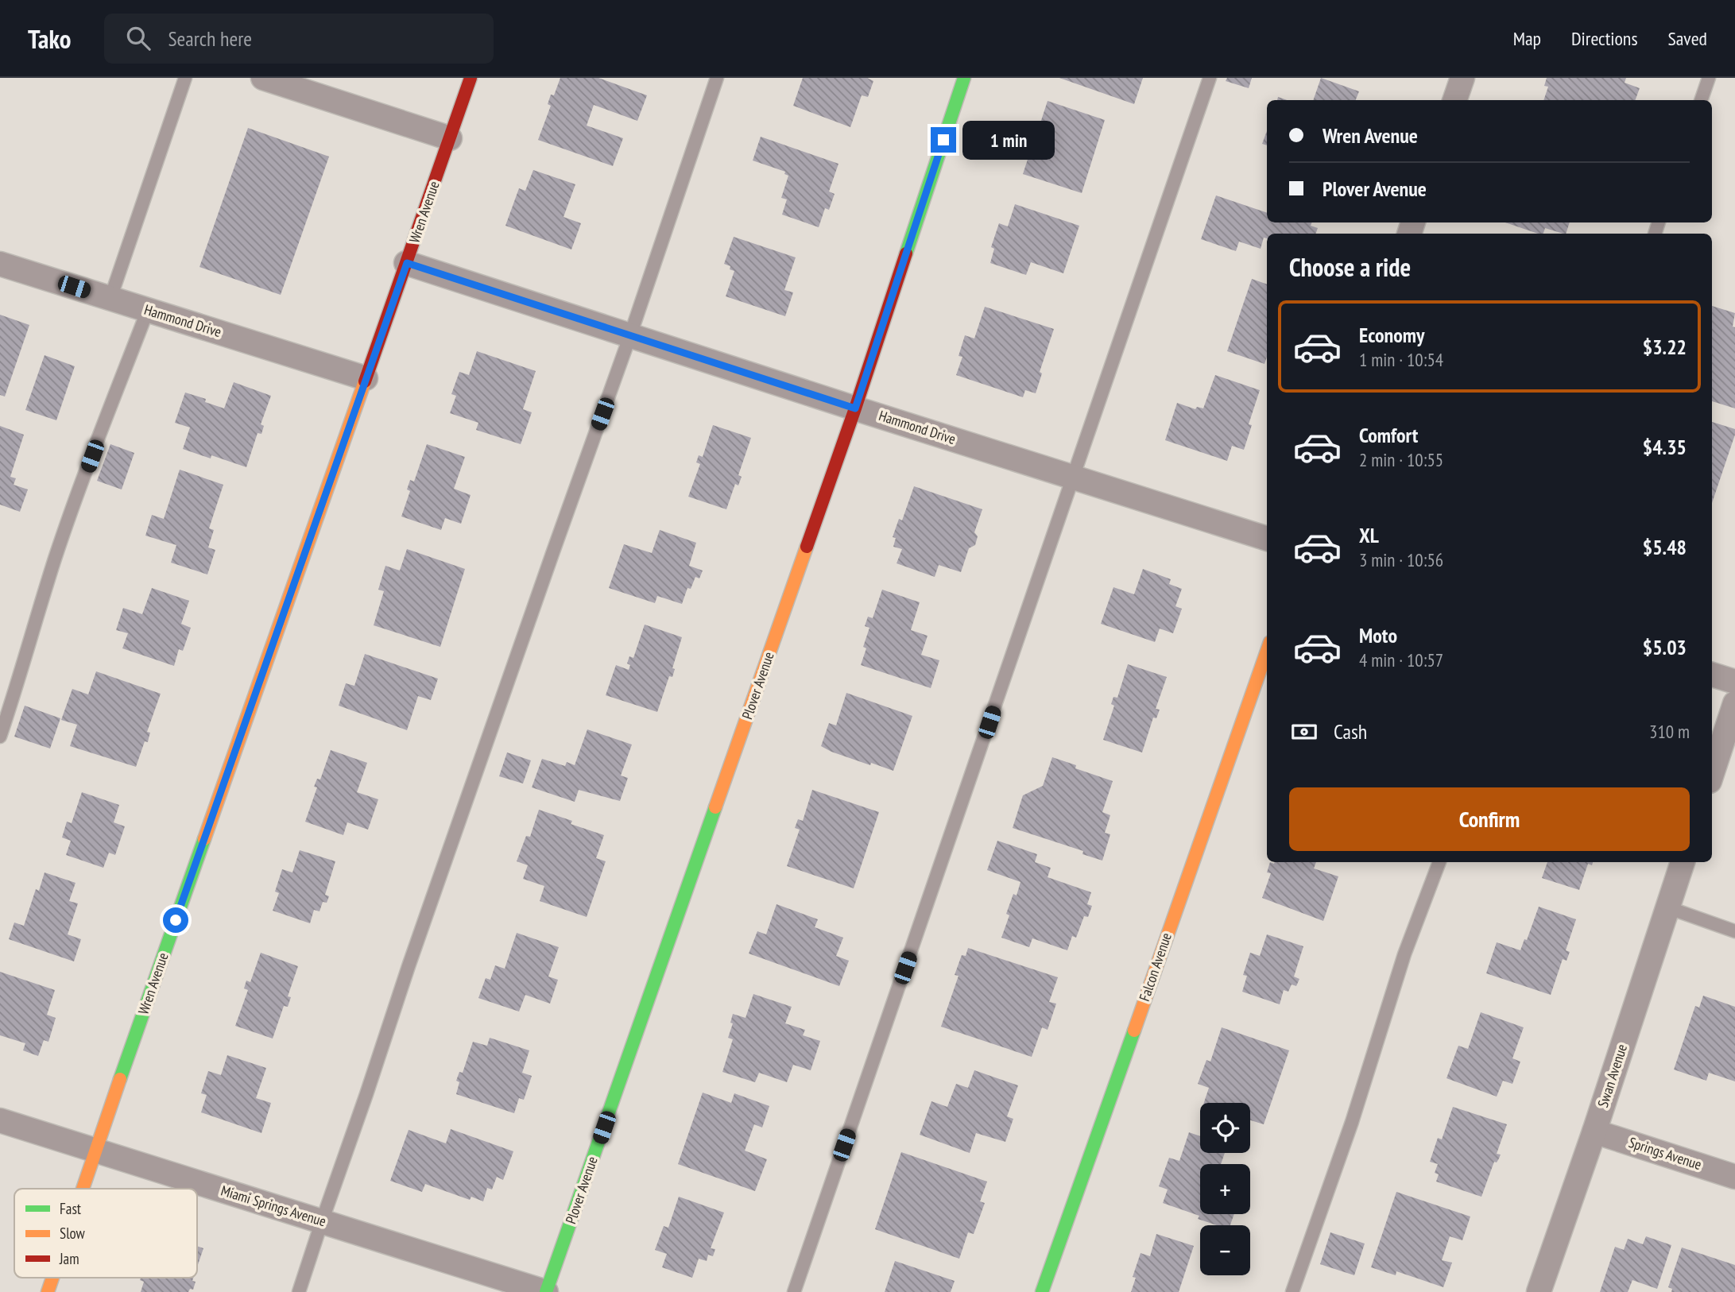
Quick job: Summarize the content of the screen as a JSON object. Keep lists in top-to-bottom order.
{
  "streets": {
    "street": [
      "Wren Avenue",
      "Hammond Drive",
      "Plover Avenue",
      "Falcon Avenue",
      "Swan Avenue",
      "Springs Avenue",
      "Miami Springs Avenue"
    ]
  },
  "crossings": [
    ["Wren Avenue", "Hammond Drive"],
    ["Wren Avenue", "Miami Springs Avenue"],
    ["Hammond Drive", "Plover Avenue"],
    ["Plover Avenue", "Miami Springs Avenue"],
    ["Swan Avenue", "Springs Avenue"]
  ],
  "legend": ["Fast", "Slow", "Jam"],
  "page": {
    "header": "Tako",
    "search": "Search here",
    "nav": ["Map", "Directions", "Saved"],
    "banner": ["Wren Avenue", "Plover Avenue"],
    "bubble": "1 min",
    "heading": "Choose a ride",
    "list": [
      {
        "name": "Economy",
        "note": "1 min · 10:54",
        "value": "$3.22"
      },
      {
        "name": "Comfort",
        "note": "2 min · 10:55",
        "value": "$4.35"
      },
      {
        "name": "XL",
        "note": "3 min · 10:56",
        "value": "$5.48"
      },
      {
        "name": "Moto",
        "note": "4 min · 10:57",
        "value": "$5.03"
      }
    ],
    "pay": ["Cash", "310 m"],
    "buttons": "Confirm",
    "map_buttons": ["+", "−"]
  }
}
